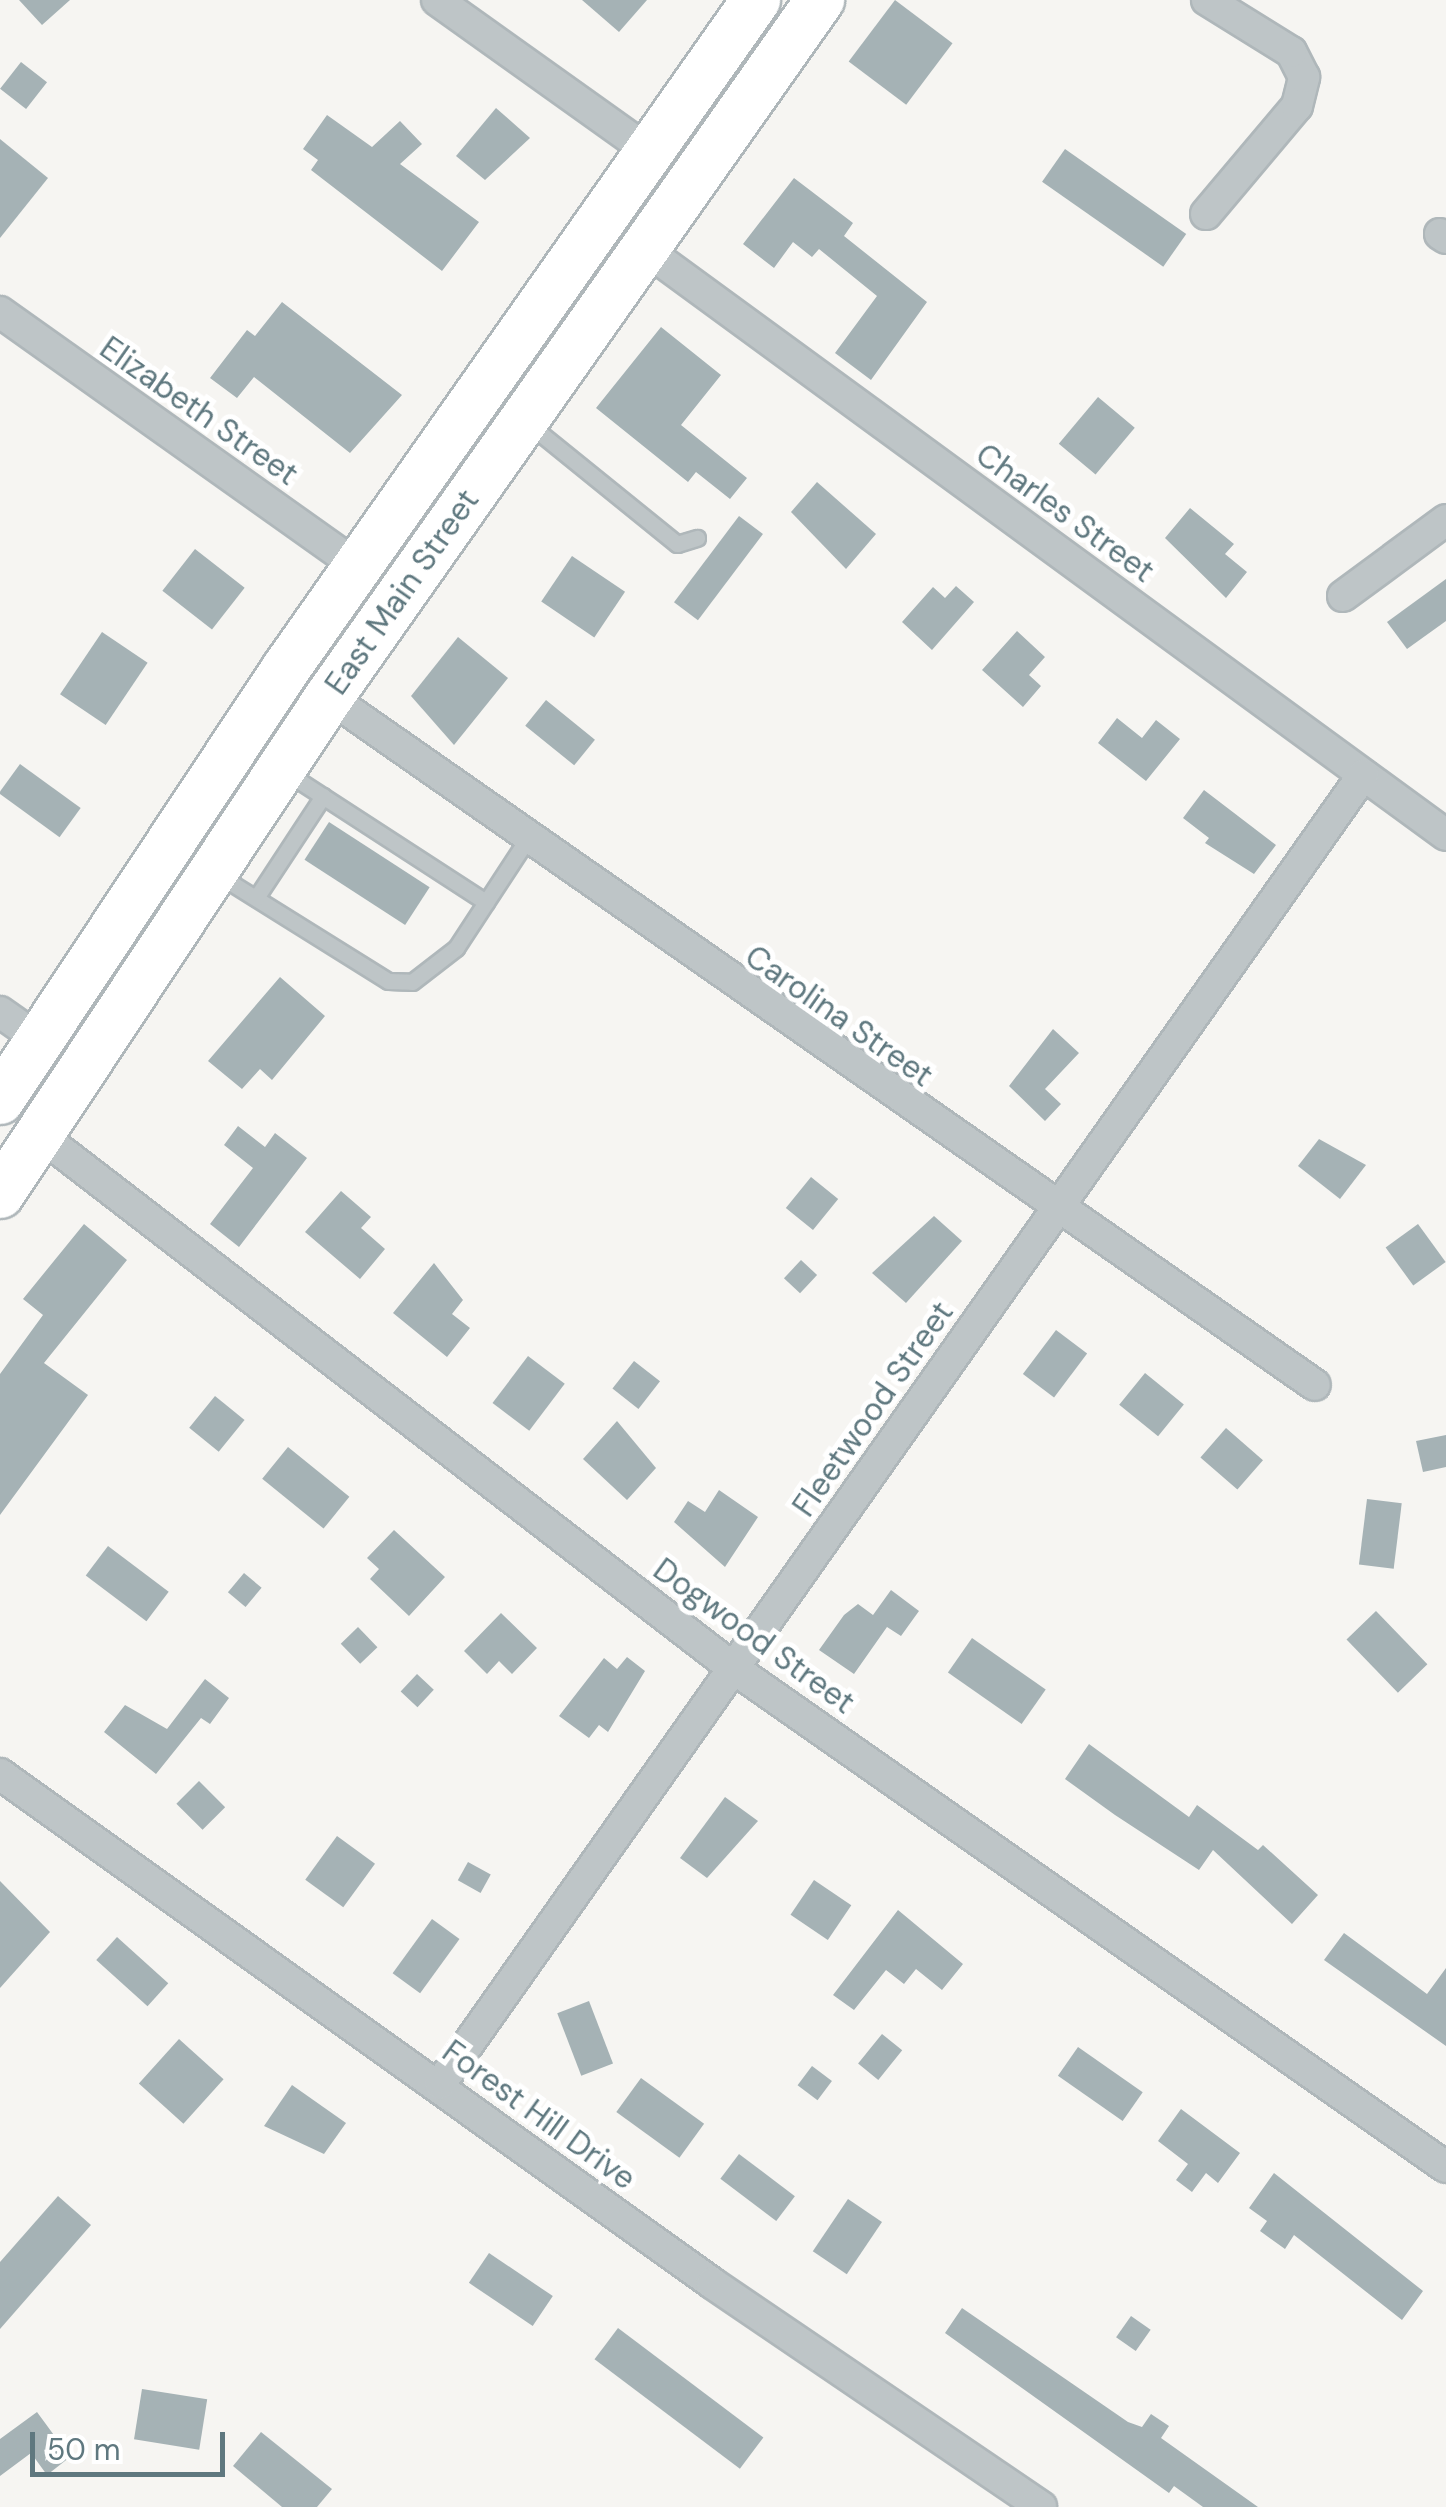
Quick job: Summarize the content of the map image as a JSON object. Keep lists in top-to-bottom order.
{
  "streets": {
    "main road": ["East Main Street"],
    "street": [
      "Elizabeth Street",
      "Charles Street",
      "Carolina Street",
      "Fleetwood Street",
      "Dogwood Street",
      "Forest Hill Drive"
    ]
  },
  "crossings": [
    ["Elizabeth Street", "East Main Street"],
    ["Charles Street", "East Main Street"],
    ["Charles Street", "Fleetwood Street"],
    ["East Main Street", "Carolina Street"],
    ["East Main Street", "Dogwood Street"],
    ["Carolina Street", "Fleetwood Street"],
    ["Fleetwood Street", "Dogwood Street"],
    ["Fleetwood Street", "Forest Hill Drive"]
  ],
  "scale_bar": "50 m"
}
